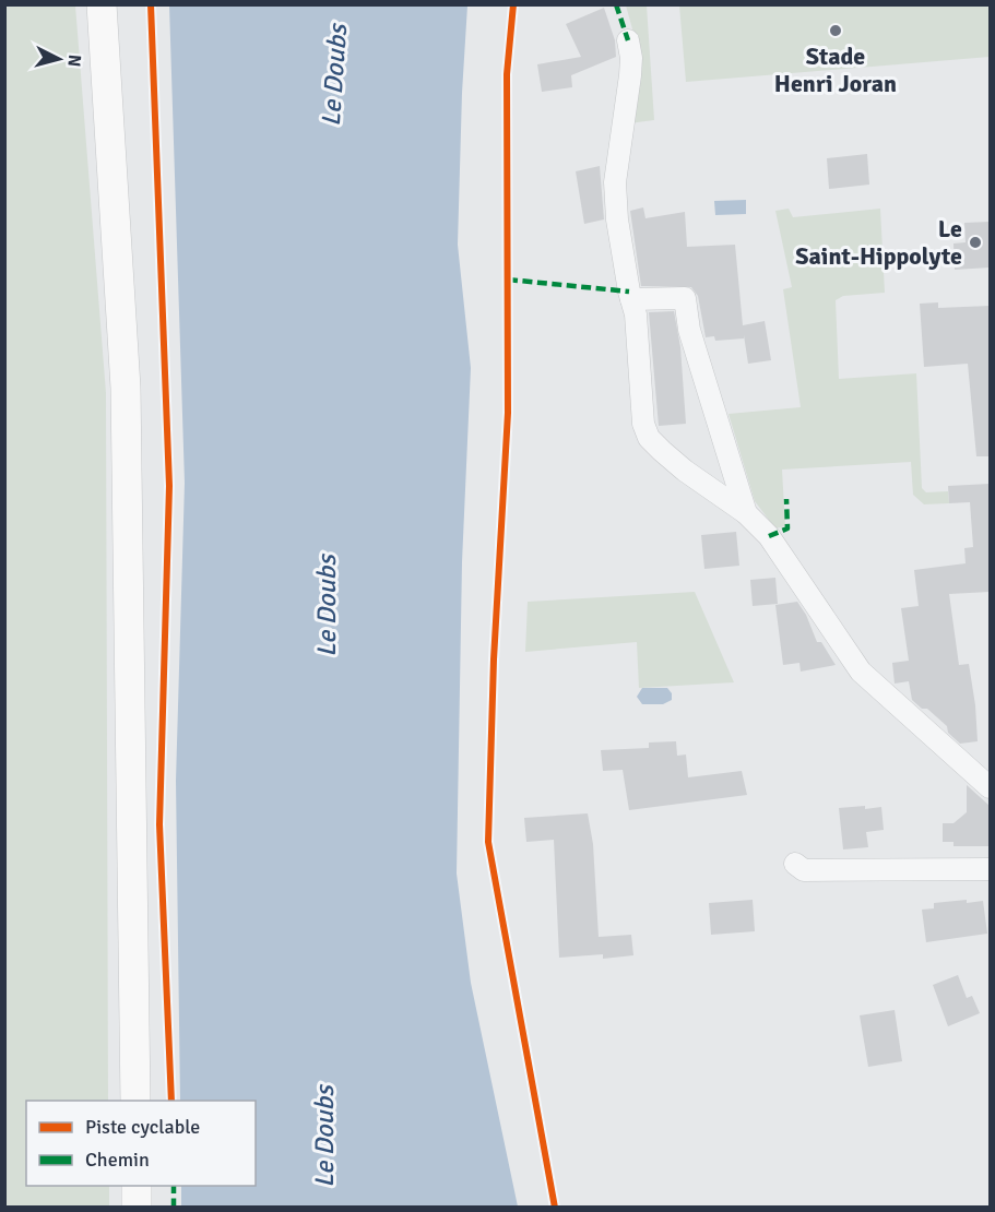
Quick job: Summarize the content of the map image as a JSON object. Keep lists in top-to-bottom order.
{
  "water": ["Le Doubs"],
  "places": ["Stade Henri Joran", "Le Saint-Hippolyte"],
  "legend": ["Piste cyclable", "Chemin"],
  "north": "right"
}
